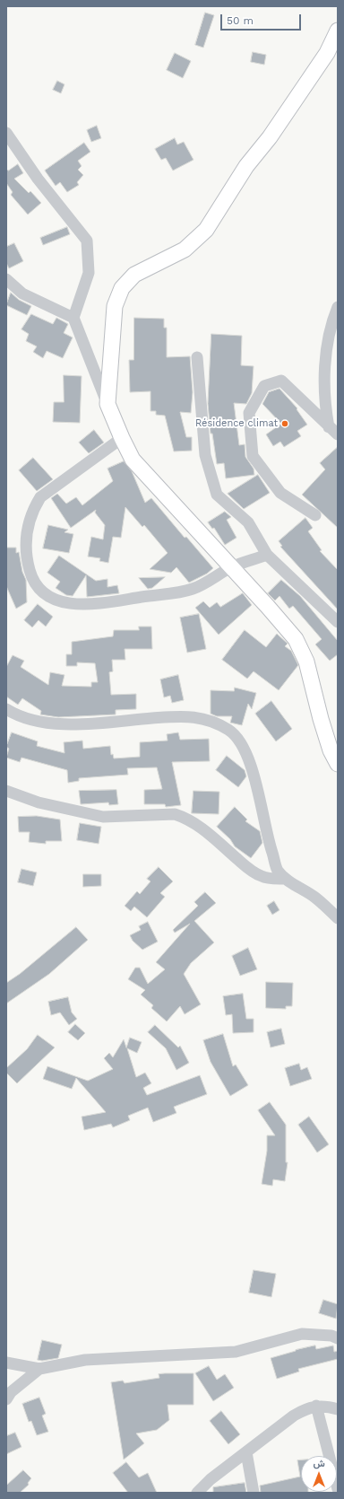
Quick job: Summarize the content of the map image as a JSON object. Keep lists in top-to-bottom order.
{
  "places": ["Résidence climat"],
  "scale_bar": "50 m",
  "north": "top"
}
